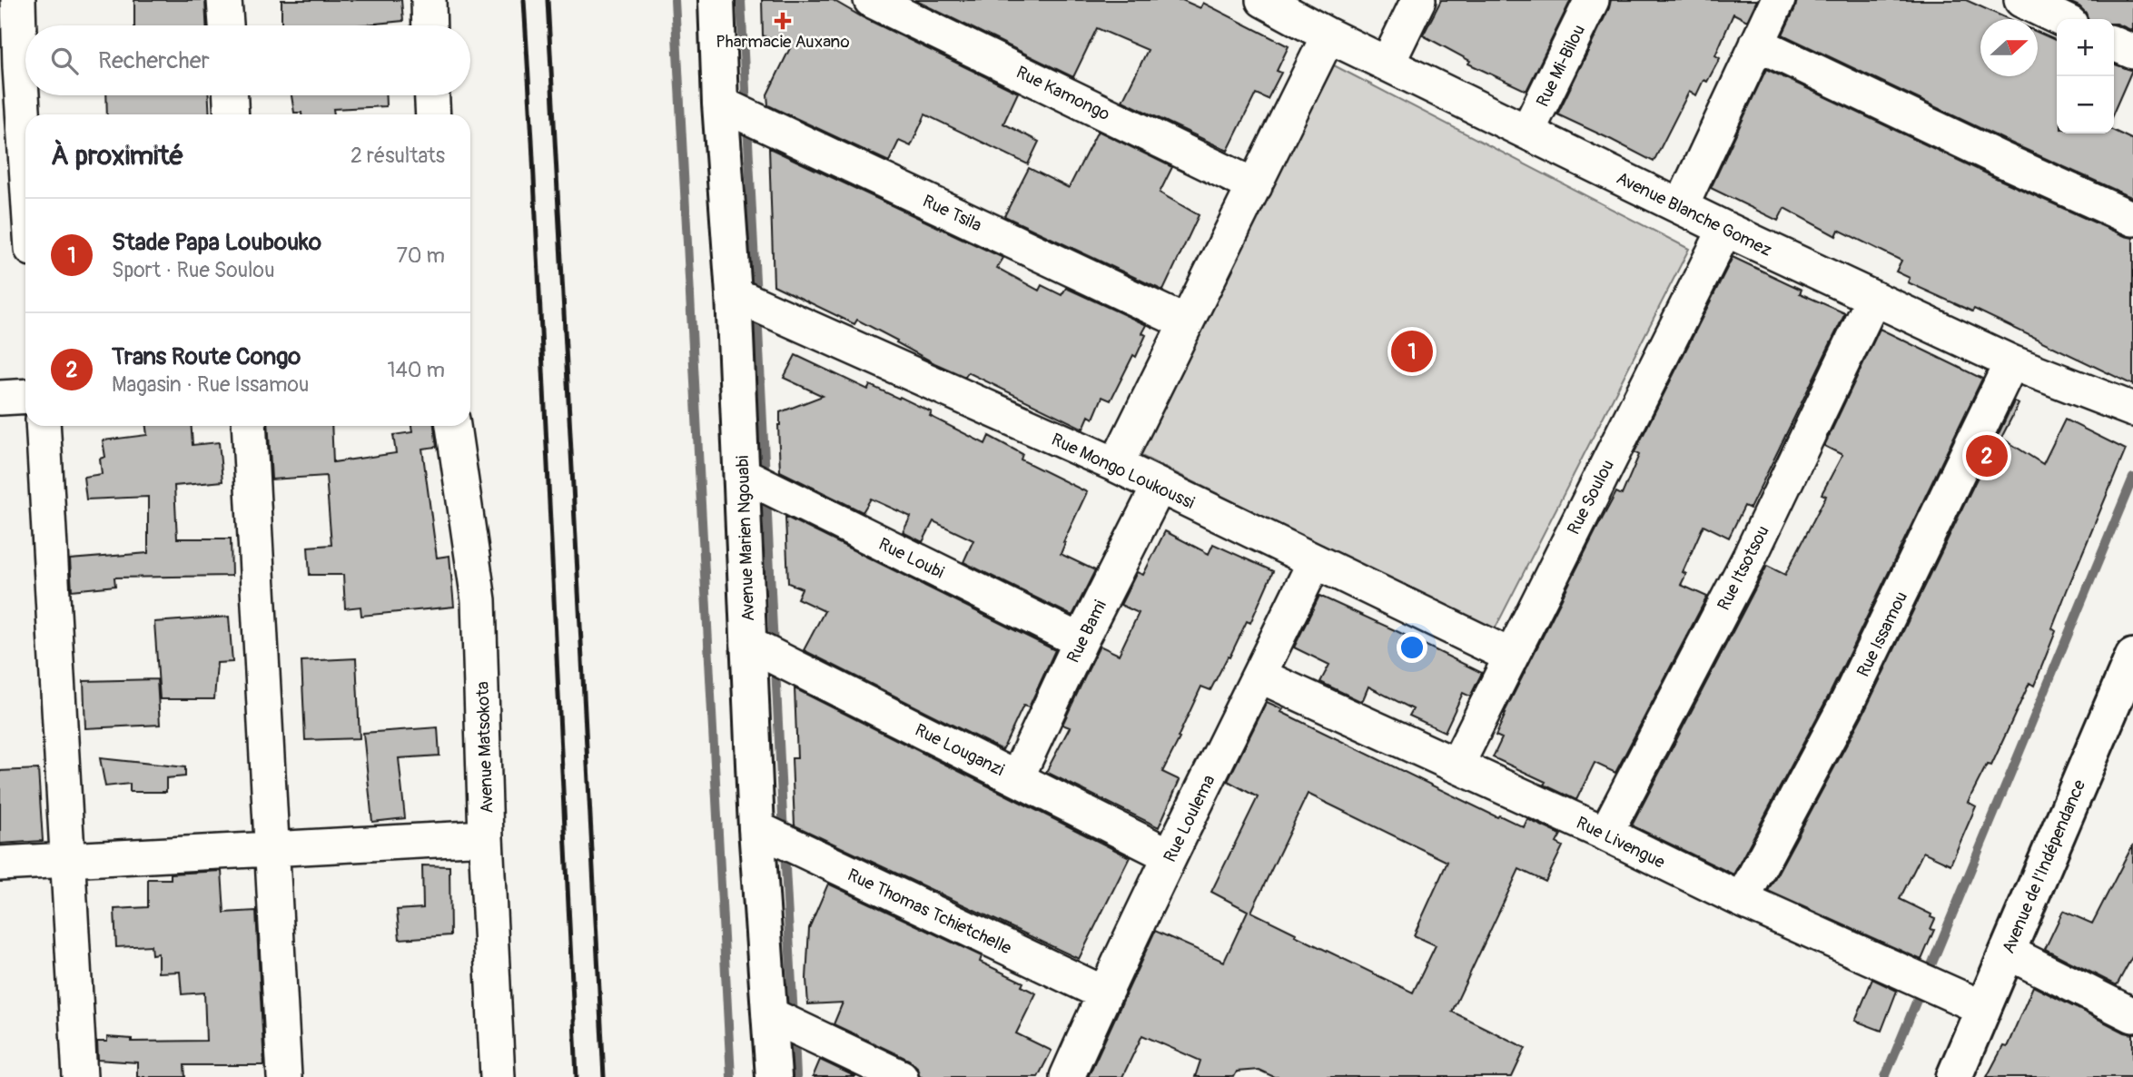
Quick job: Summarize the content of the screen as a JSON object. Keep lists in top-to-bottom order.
{
  "streets": {
    "street": [
      "Rue Mi-Bilou",
      "Rue Kamongo",
      "Rue Tsila",
      "Avenue Blanche Gomez",
      "Rue Mongo Loukoussi",
      "Rue Soulou",
      "Avenue Marien Ngouabi",
      "Rue Loubi",
      "Rue Itsotsou",
      "Rue Bami",
      "Rue Issamou",
      "Avenue Matsokota",
      "Rue Louganzi",
      "Rue Loulema",
      "Rue Livengue",
      "Avenue de l'Indépendance",
      "Rue Thomas Tchietchelle"
    ]
  },
  "crossings": [
    ["Rue Mi-Bilou", "Avenue Blanche Gomez"],
    ["Rue Tsila", "Avenue Marien Ngouabi"],
    ["Avenue Blanche Gomez", "Rue Soulou"],
    ["Avenue Blanche Gomez", "Rue Itsotsou"],
    ["Avenue Blanche Gomez", "Rue Issamou"],
    ["Rue Mongo Loukoussi", "Rue Soulou"],
    ["Rue Mongo Loukoussi", "Avenue Marien Ngouabi"],
    ["Rue Mongo Loukoussi", "Rue Bami"],
    ["Rue Mongo Loukoussi", "Rue Loulema"],
    ["Rue Soulou", "Rue Livengue"],
    ["Avenue Marien Ngouabi", "Rue Loubi"],
    ["Avenue Marien Ngouabi", "Rue Louganzi"],
    ["Avenue Marien Ngouabi", "Rue Thomas Tchietchelle"],
    ["Rue Loubi", "Rue Bami"],
    ["Rue Itsotsou", "Rue Livengue"],
    ["Rue Bami", "Rue Louganzi"],
    ["Rue Issamou", "Rue Livengue"],
    ["Rue Louganzi", "Rue Loulema"],
    ["Rue Loulema", "Rue Livengue"],
    ["Rue Loulema", "Rue Thomas Tchietchelle"],
    ["Rue Livengue", "Avenue de l'Indépendance"]
  ],
  "places": {
    "health": ["Pharmacie Auxano"]
  },
  "north": "right",
  "page": {
    "map_buttons": ["+", "−"],
    "search": "Rechercher",
    "heading": ["À proximité", "2 résultats"],
    "list": [
      {
        "mark": "1",
        "name": "Stade Papa Loubouko",
        "note": "Sport · Rue Soulou",
        "value": "70 m"
      },
      {
        "mark": "2",
        "name": "Trans Route Congo",
        "note": "Magasin · Rue Issamou",
        "value": "140 m"
      }
    ],
    "pins": ["1", "2"]
  }
}
